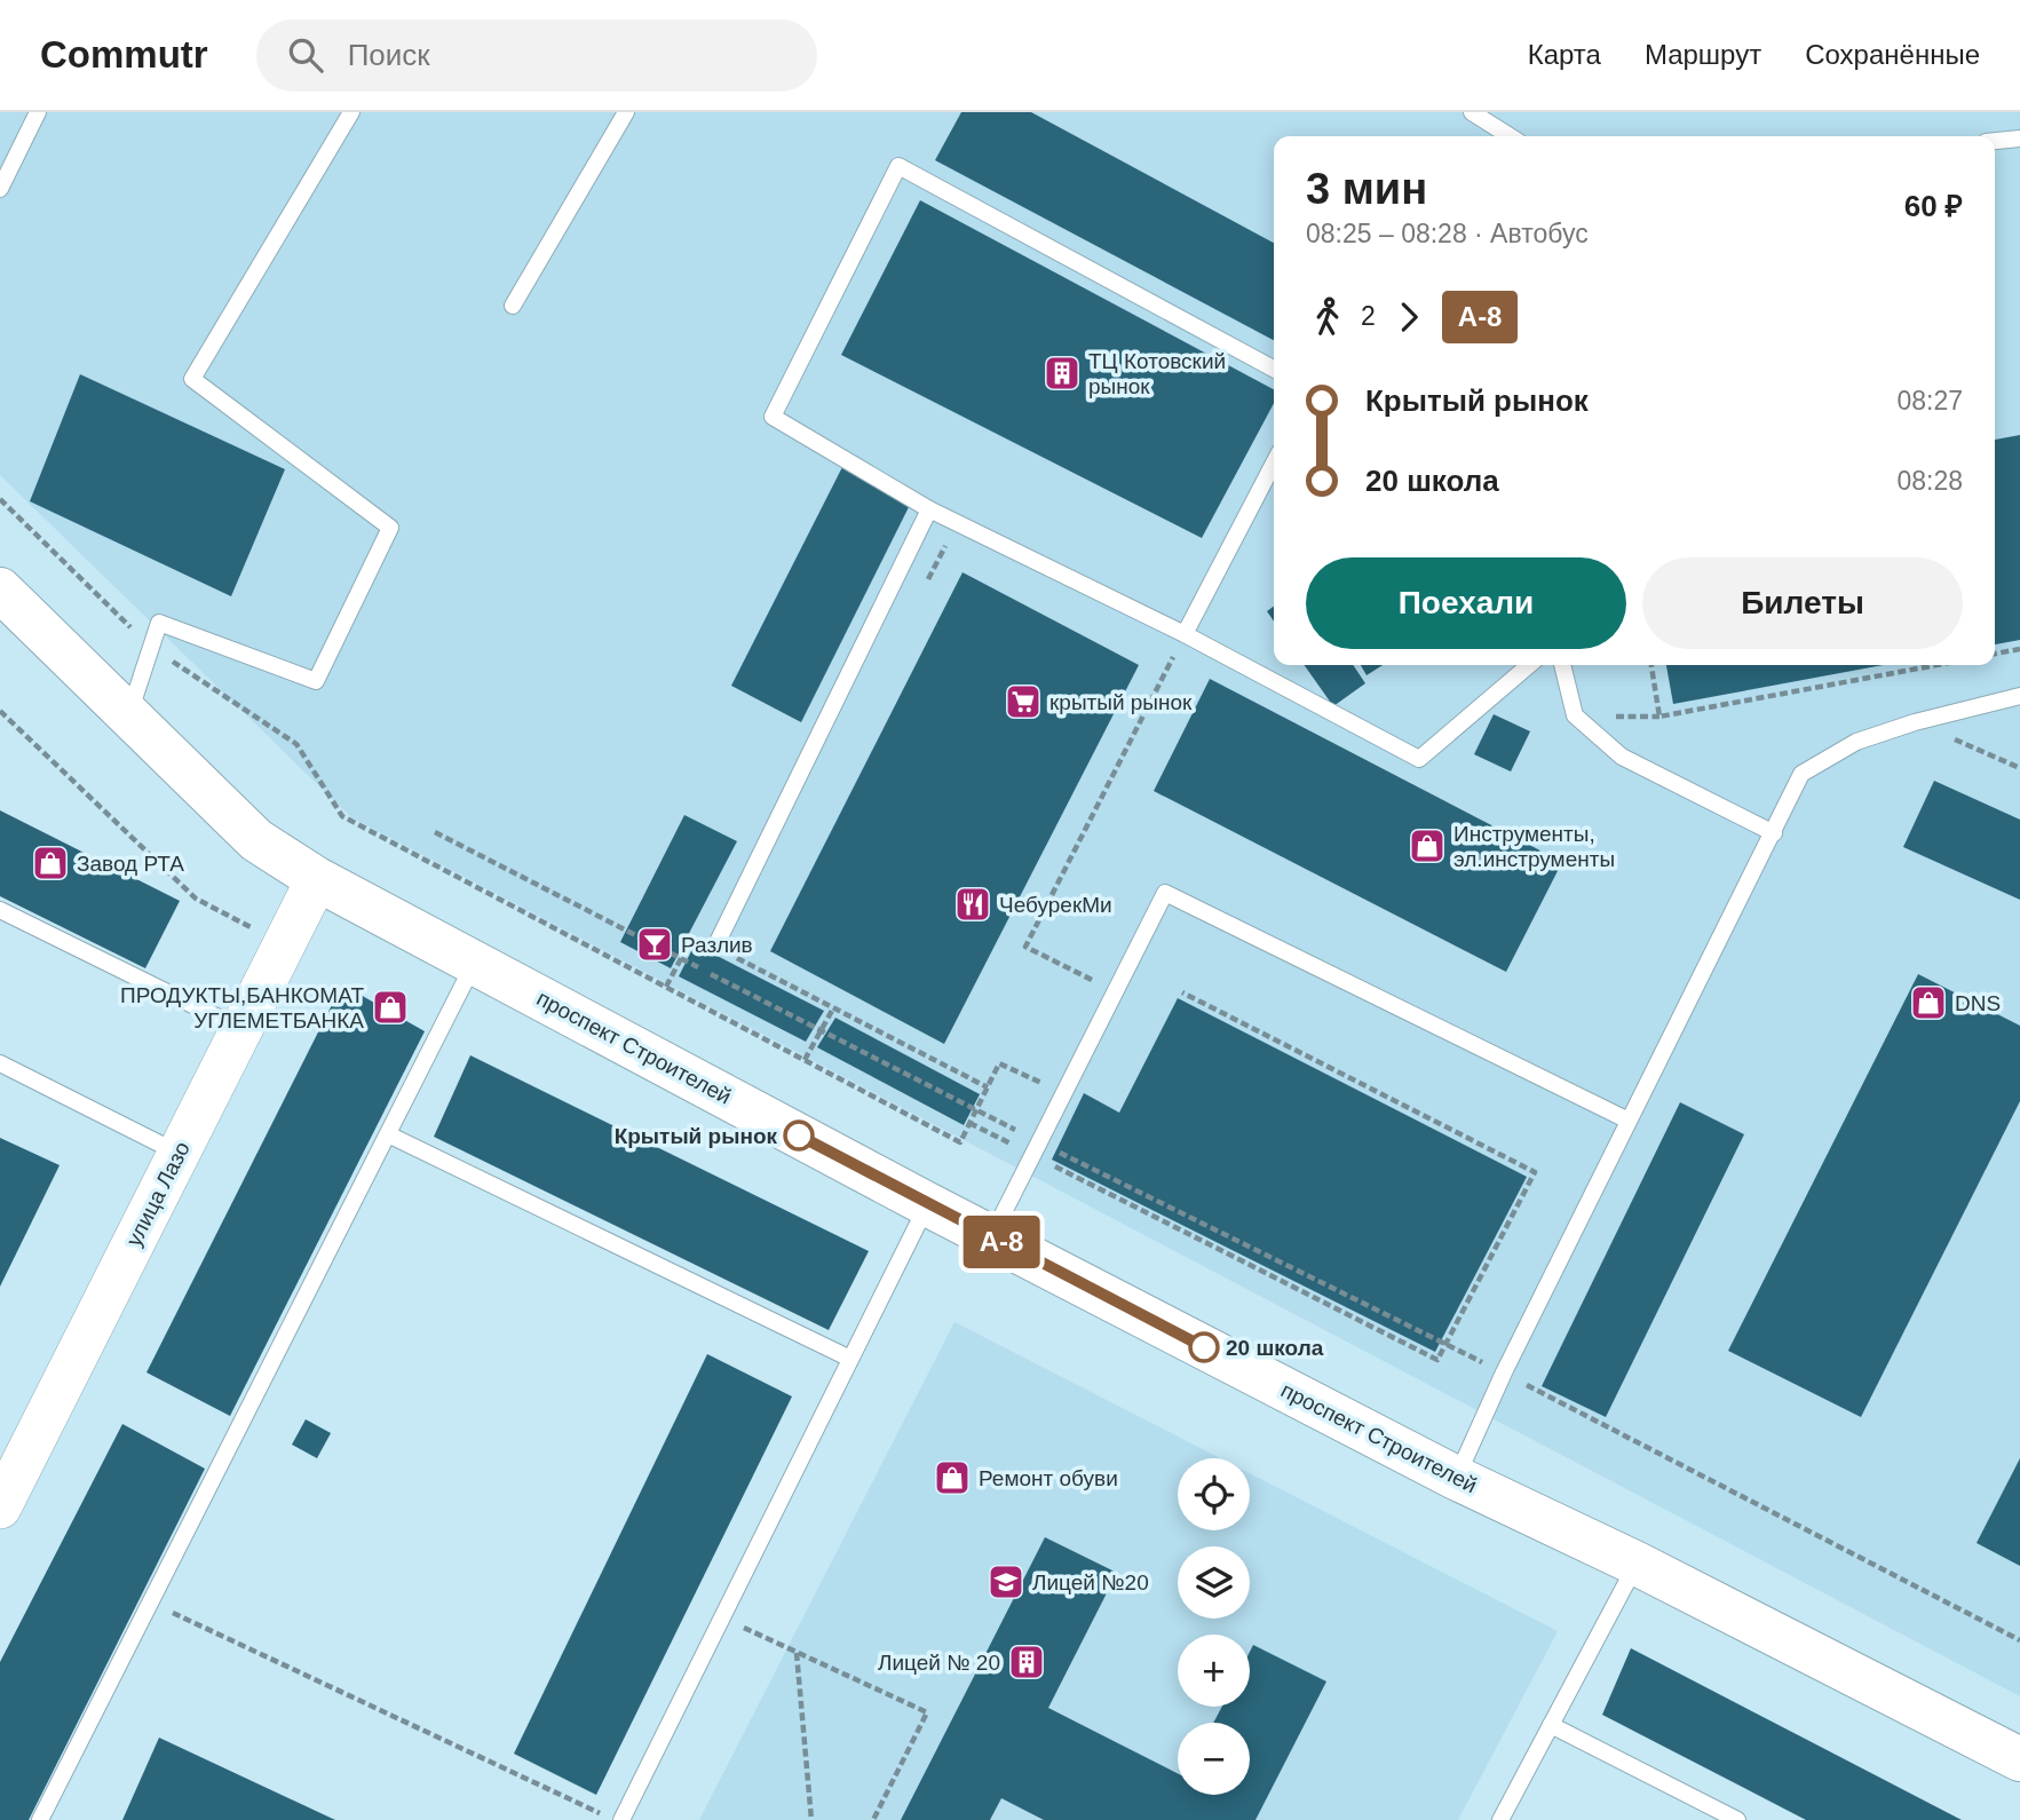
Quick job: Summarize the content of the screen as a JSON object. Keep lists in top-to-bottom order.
{
  "streets": {
    "main road": ["проспект Строителей"],
    "street": ["улица Лазо"]
  },
  "crossings": [
    ["проспект Строителей", "улица Лазо"]
  ],
  "places": {
    "building": ["ТЦ Котовский рынок", "Лицей № 20"],
    "supermarket": ["крытый рынок"],
    "shop": [
      "Инструменты, эл.инструменты",
      "Завод РТА",
      "DNS",
      "ПРОДУКТЫ,БАНКОМАТ УГЛЕМЕТБАНКА",
      "Ремонт обуви"
    ],
    "restaurant": ["ЧебурекМи"],
    "bar": ["Разлив"],
    "other": ["Крытый рынок", "20 школа"],
    "school or university": ["Лицей №20"]
  },
  "lines": ["bus line А-8"],
  "page": {
    "header": "Commutr",
    "search": "Поиск",
    "nav": ["Карта", "Маршрут", "Сохранённые"],
    "on_map": "А-8",
    "heading": ["3 мин", "08:25 – 08:28 · Автобус", "60 ₽"],
    "legs": ["2", "А-8"],
    "list": [
      {
        "name": "Крытый рынок",
        "value": "08:27"
      },
      {
        "name": "20 школа",
        "value": "08:28"
      }
    ],
    "buttons": ["Поехали", "Билеты"],
    "map_buttons": ["+", "−"]
  }
}
